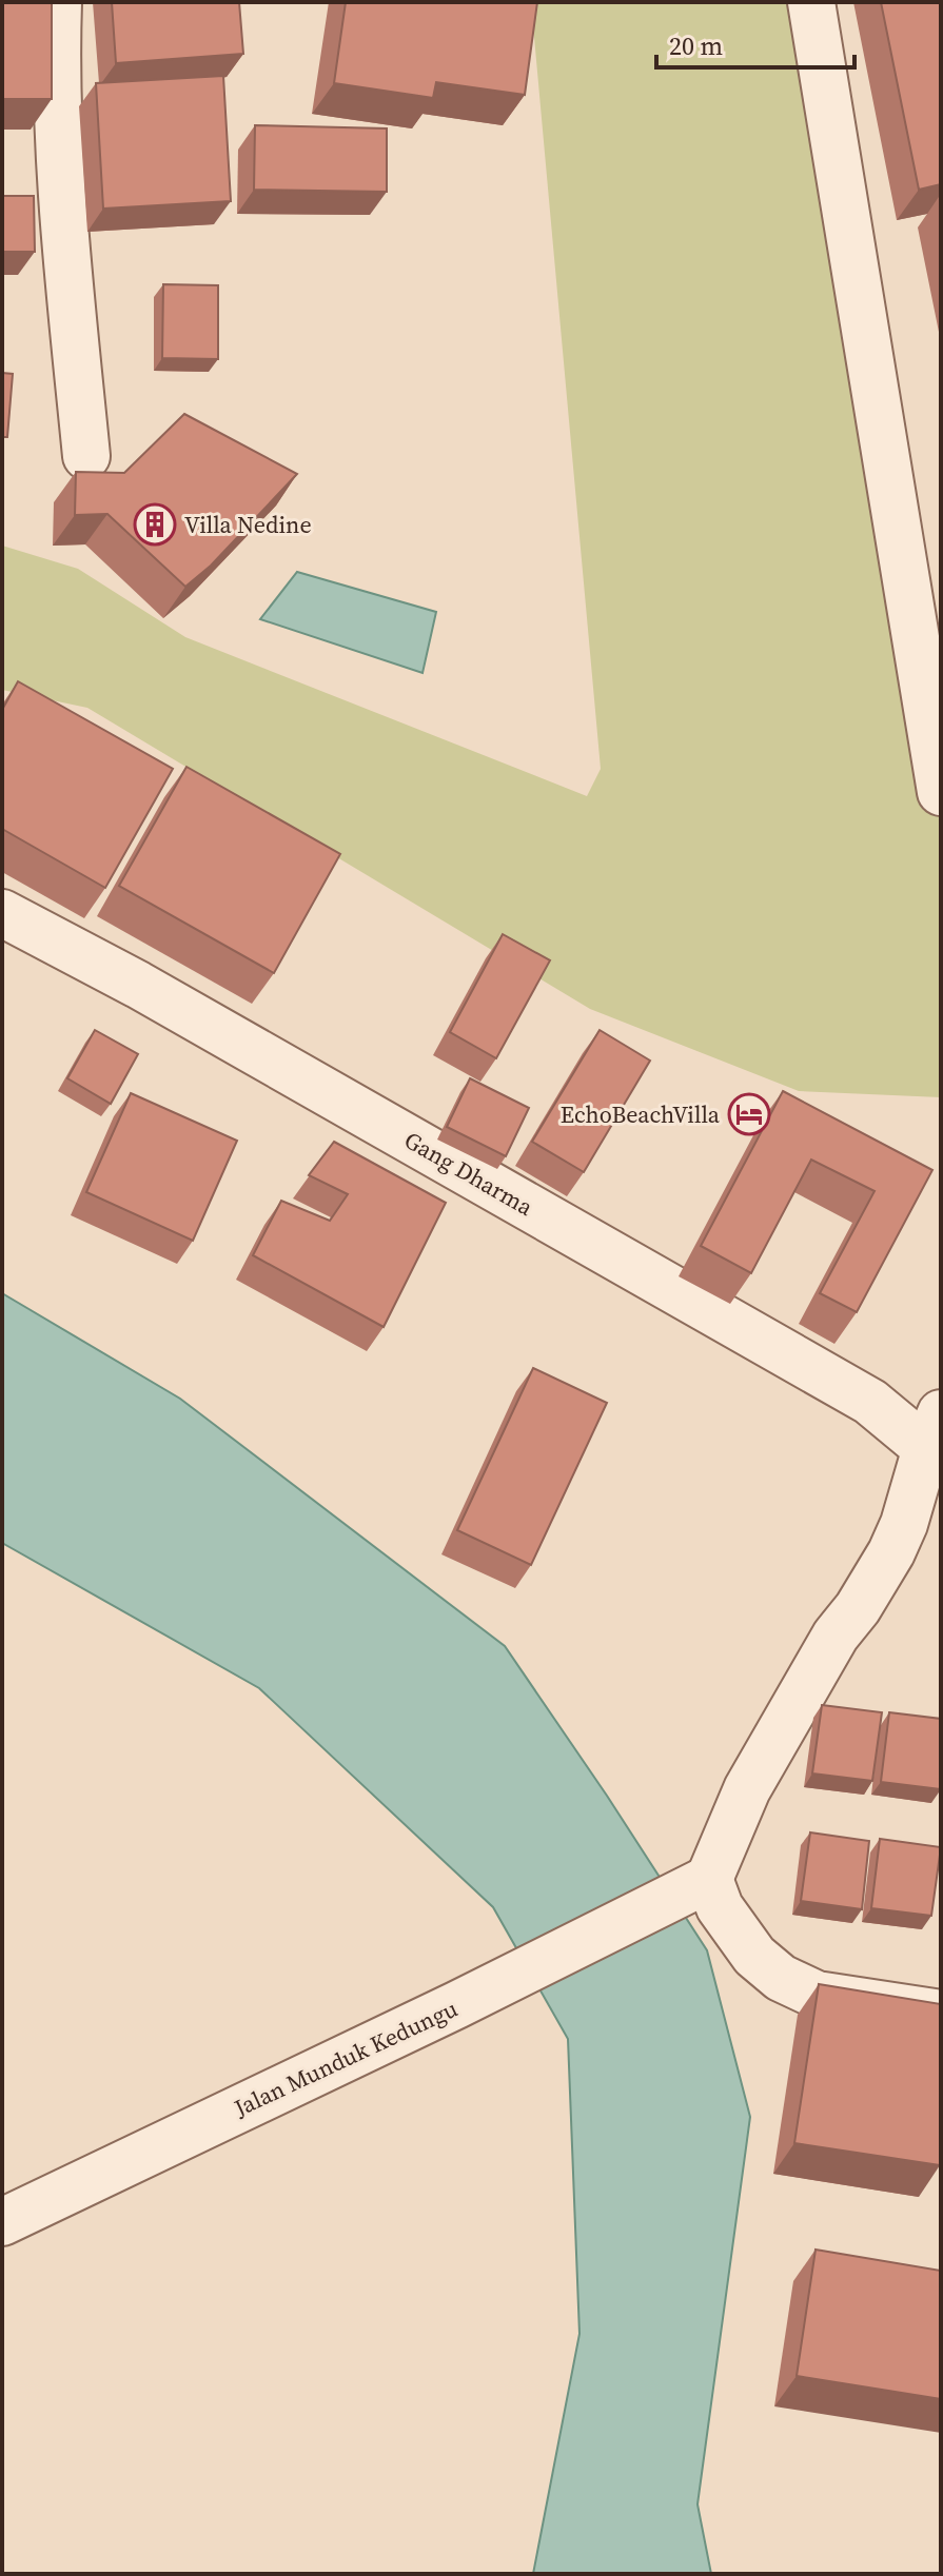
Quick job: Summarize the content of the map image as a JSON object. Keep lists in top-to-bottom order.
{
  "streets": {
    "street": ["Gang Dharma", "Jalan Munduk Kedungu"]
  },
  "places": {
    "building": ["Villa Nedine"],
    "hotel": ["EchoBeachVilla"]
  },
  "scale_bar": "20 m"
}
